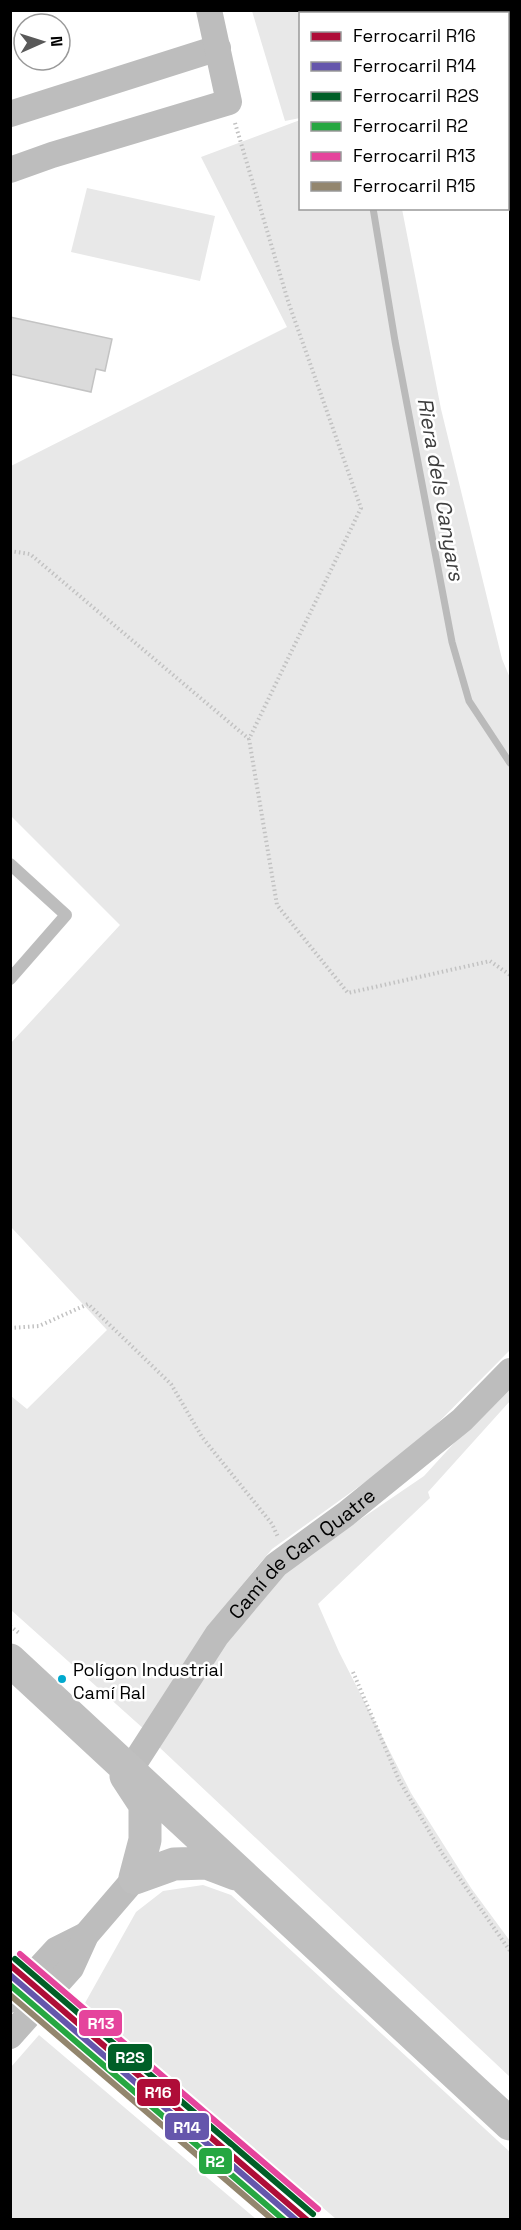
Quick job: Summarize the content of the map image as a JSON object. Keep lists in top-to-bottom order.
{
  "streets": {
    "street": ["Camí de Can Quatre"]
  },
  "water": ["Riera dels Canyars"],
  "places": ["Polígon Industrial Camí Ral"],
  "lines": [
    "rail line R13",
    "rail line R2S",
    "rail line R16",
    "rail line R14",
    "rail line R2",
    "rail line R15"
  ],
  "legend": [
    "Ferrocarril R16",
    "Ferrocarril R14",
    "Ferrocarril R2S",
    "Ferrocarril R2",
    "Ferrocarril R13",
    "Ferrocarril R15"
  ],
  "north": "right"
}
